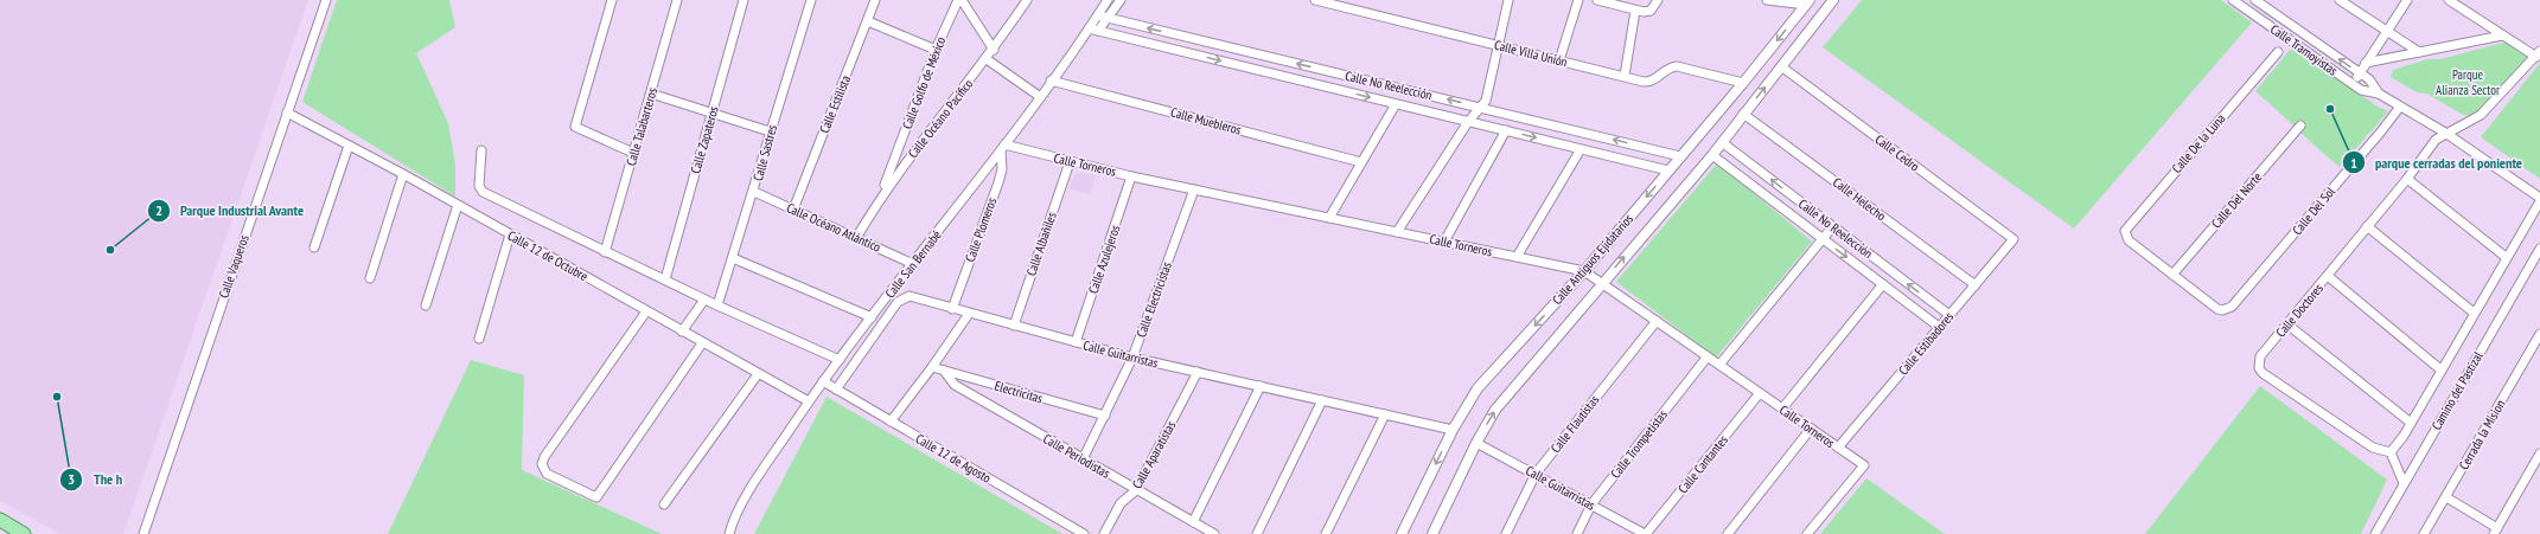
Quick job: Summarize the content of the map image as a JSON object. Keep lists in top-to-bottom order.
{
  "streets": {
    "street": [
      "Calle Tramoyistas",
      "Calle Villa Unión",
      "Calle Golfo de México",
      "Calle No Reelección",
      "Calle Estilista",
      "Calle Océano Pacífico",
      "Calle Muebleros",
      "Calle Talabarteros",
      "Calle Zapateros",
      "Calle De la Luna",
      "Calle Sastres",
      "Calle Cedro",
      "Calle Torneros",
      "Calle Helecho",
      "Calle Del Norte",
      "Calle Del Sol",
      "Calle Océano Atlántico",
      "Calle Plomeros",
      "Calle Albañiles",
      "Calle 12 de Octubre",
      "Calle Azulejeros",
      "Calle Antiguos Ejidatarios",
      "Calle San Bernabé",
      "Calle Vaqueros",
      "Calle Electricistas",
      "Calle Doctores",
      "Calle Estibadores",
      "Calle Guitarristas",
      "Camino del Pastizal",
      "Electricitas",
      "Calle Flautistas",
      "Cerrada la Mision",
      "Calle Trompetistas",
      "Calle Aparatistas",
      "Calle Periodistas",
      "Calle 12 de Agosto",
      "Calle Cantantes"
    ]
  },
  "crossings": [
    ["Calle Tramoyistas", "Calle Del Sol"],
    ["Calle Tramoyistas", "Calle Doctores"],
    ["Calle Villa Unión", "Calle Antiguos Ejidatarios"],
    ["Calle Golfo de México", "Calle Océano Pacífico"],
    ["Calle No Reelección", "Calle Antiguos Ejidatarios"],
    ["Calle No Reelección", "Calle San Bernabé"],
    ["Calle No Reelección", "Calle Estibadores"],
    ["Calle Estilista", "Calle Océano Atlántico"],
    ["Calle Océano Pacífico", "Calle Océano Atlántico"],
    ["Calle Muebleros", "Calle San Bernabé"],
    ["Calle De la Luna", "Calle Del Norte"],
    ["Calle De la Luna", "Calle Del Sol"],
    ["Calle Sastres", "Calle Océano Atlántico"],
    ["Calle Cedro", "Calle Antiguos Ejidatarios"],
    ["Calle Cedro", "Calle Estibadores"],
    ["Calle Torneros", "Calle Plomeros"],
    ["Calle Torneros", "Calle Albañiles"],
    ["Calle Torneros", "Calle Azulejeros"],
    ["Calle Torneros", "Calle Antiguos Ejidatarios"],
    ["Calle Torneros", "Calle San Bernabé"],
    ["Calle Torneros", "Calle Electricistas"],
    ["Calle Torneros", "Calle Estibadores"],
    ["Calle Torneros", "Calle Flautistas"],
    ["Calle Torneros", "Calle Trompetistas"],
    ["Calle Torneros", "Calle Cantantes"],
    ["Calle Helecho", "Calle Antiguos Ejidatarios"],
    ["Calle Helecho", "Calle Estibadores"],
    ["Calle Del Norte", "Calle Del Sol"],
    ["Calle Océano Atlántico", "Calle San Bernabé"],
    ["Calle Plomeros", "Calle San Bernabé"],
    ["Calle Plomeros", "Calle Guitarristas"],
    ["Calle Albañiles", "Calle Guitarristas"],
    ["Calle 12 de Octubre", "Calle San Bernabé"],
    ["Calle 12 de Octubre", "Calle Vaqueros"],
    ["Calle Azulejeros", "Calle Guitarristas"],
    ["Calle Antiguos Ejidatarios", "Calle Guitarristas"],
    ["Calle San Bernabé", "Calle 12 de Agosto"],
    ["Calle Electricistas", "Calle Guitarristas"],
    ["Calle Electricistas", "Electricitas"],
    ["Calle Electricistas", "Calle Periodistas"],
    ["Calle Guitarristas", "Calle Flautistas"],
    ["Calle Guitarristas", "Calle Trompetistas"],
    ["Calle Guitarristas", "Calle Aparatistas"],
    ["Calle Guitarristas", "Calle 12 de Agosto"],
    ["Calle Guitarristas", "Calle Cantantes"],
    ["Electricitas", "Calle Periodistas"],
    ["Calle Aparatistas", "Calle Periodistas"]
  ],
  "parks": ["Parque Alianza Sector"],
  "places": ["parque cerradas del poniente", "Parque Industrial Avante", "The h"]
}
